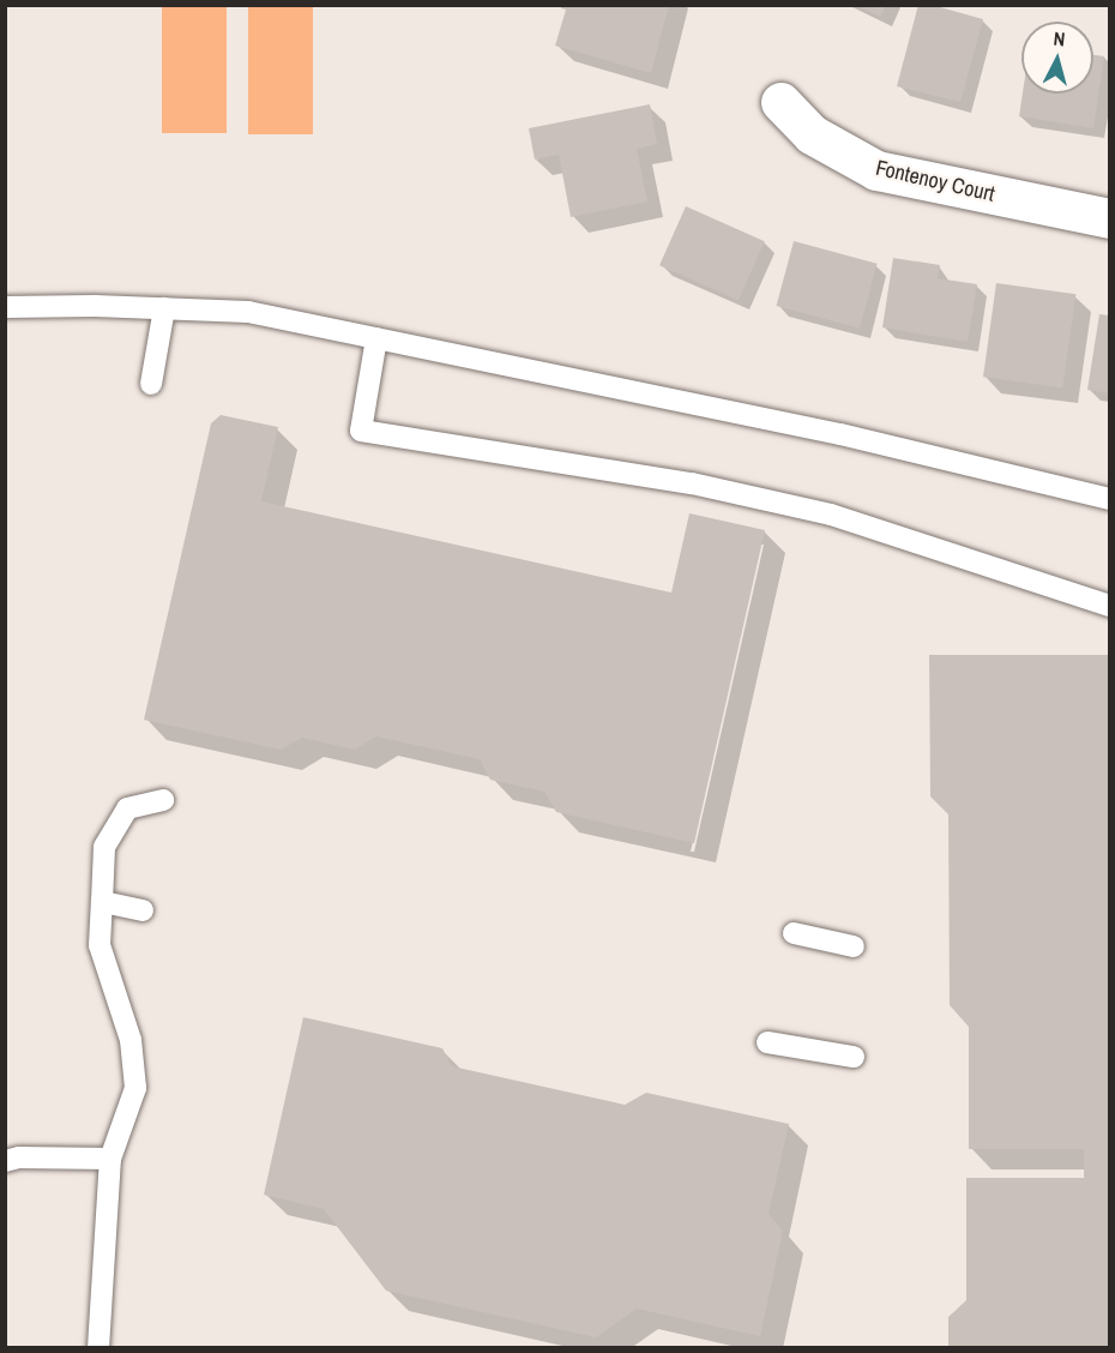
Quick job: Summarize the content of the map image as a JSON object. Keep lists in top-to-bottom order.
{
  "streets": {
    "street": ["Fontenoy Court"]
  },
  "north": "top"
}
